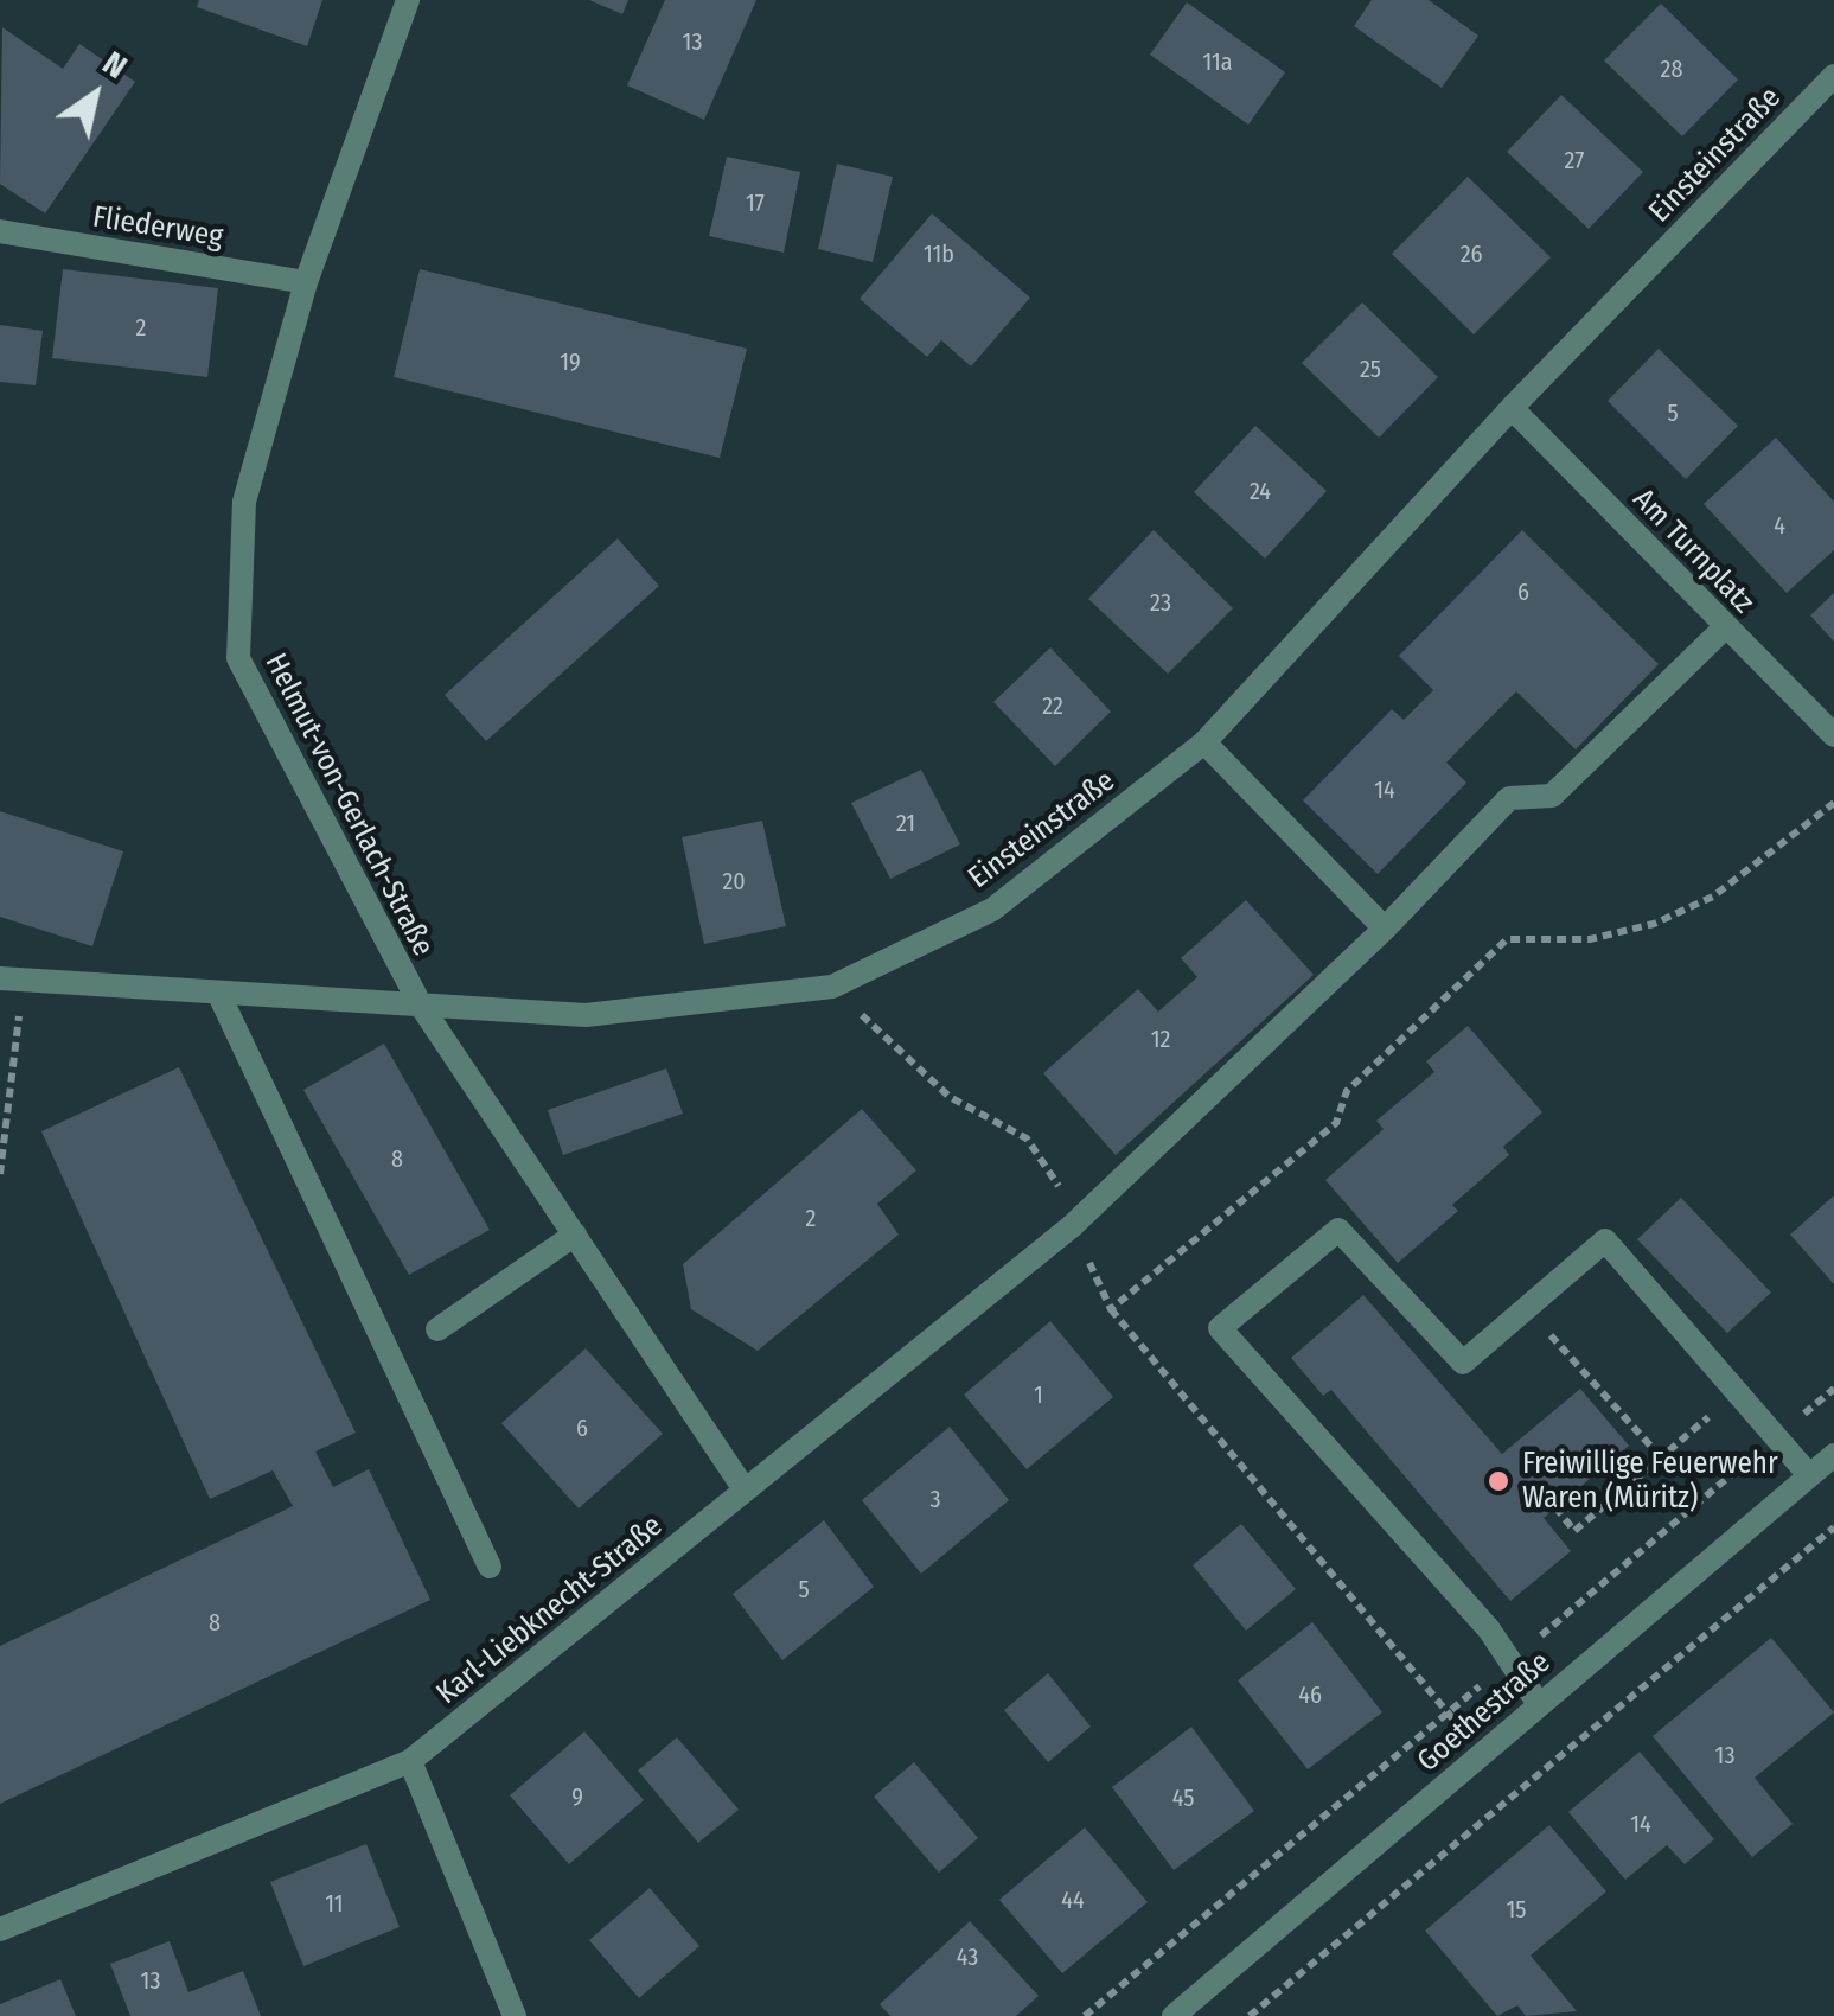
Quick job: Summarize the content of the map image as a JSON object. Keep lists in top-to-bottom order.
{
  "streets": {
    "street": [
      "Einsteinstraße",
      "Fliederweg",
      "Am Turnplatz",
      "Helmut-von-Gerlach-Straße",
      "Karl-Liebknecht-Straße",
      "Goethestraße"
    ]
  },
  "crossings": [
    ["Einsteinstraße", "Am Turnplatz"],
    ["Einsteinstraße", "Helmut-von-Gerlach-Straße"],
    ["Fliederweg", "Helmut-von-Gerlach-Straße"],
    ["Am Turnplatz", "Karl-Liebknecht-Straße"],
    ["Helmut-von-Gerlach-Straße", "Karl-Liebknecht-Straße"]
  ],
  "places": ["Freiwillige Feuerwehr Waren (Müritz)"],
  "house_numbers": [
    "13",
    "11a",
    "28",
    "27",
    "17",
    "11b",
    "26",
    "2",
    "19",
    "25",
    "5",
    "24",
    "4",
    "6",
    "23",
    "22",
    "14",
    "21",
    "20",
    "12",
    "8",
    "2",
    "1",
    "6",
    "3",
    "5",
    "8",
    "46",
    "13",
    "9",
    "45",
    "14",
    "44",
    "11",
    "15",
    "43",
    "13"
  ],
  "north": "top right"
}
